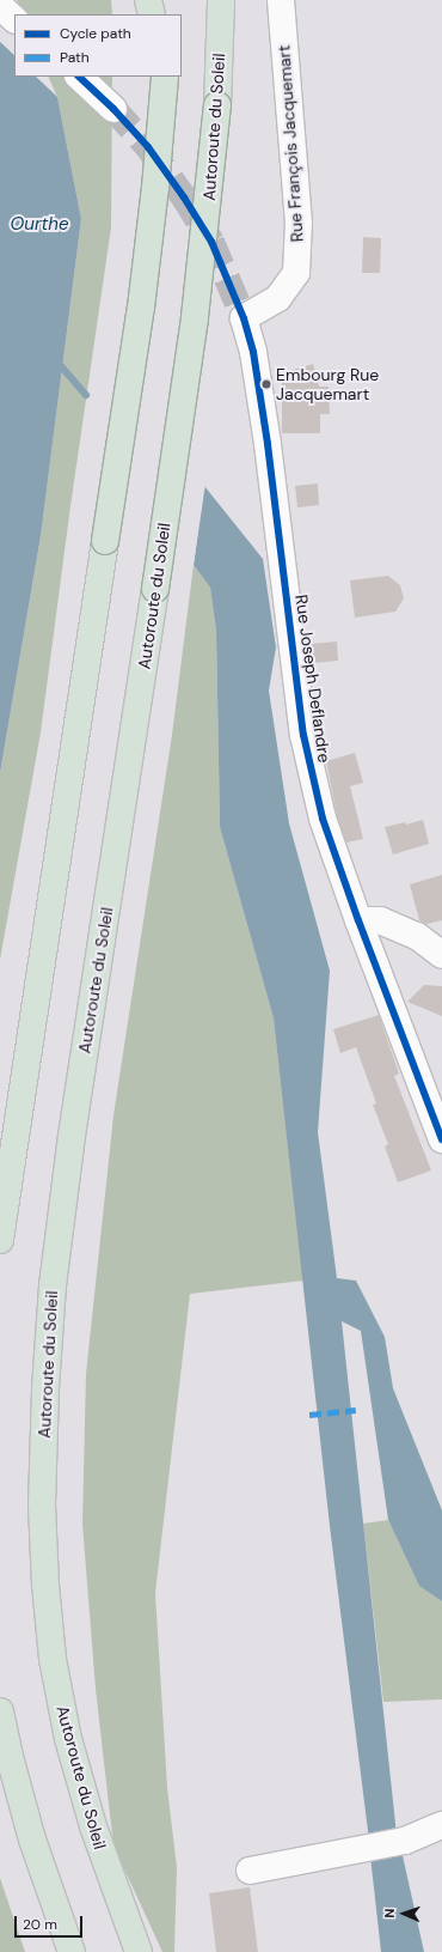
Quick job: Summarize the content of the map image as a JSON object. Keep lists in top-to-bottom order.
{
  "streets": {
    "highway": ["Autoroute du Soleil"],
    "street": ["Rue François Jacquemart", "Rue Joseph Deflandre"]
  },
  "crossings": [
    ["Rue François Jacquemart", "Rue Joseph Deflandre"]
  ],
  "water": ["Ourthe"],
  "places": ["Embourg Rue Jacquemart"],
  "legend": ["Cycle path", "Path"],
  "scale_bar": "20 m",
  "north": "left"
}
